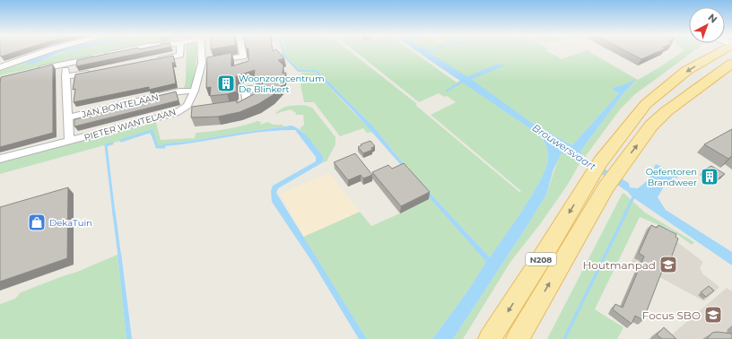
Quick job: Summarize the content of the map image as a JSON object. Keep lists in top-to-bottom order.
{
  "streets": {
    "main road": ["N208"],
    "street": ["JAN BONTELAAN", "PIETER WANTELAAN"]
  },
  "crossings": [
    ["JAN BONTELAAN", "PIETER WANTELAAN"]
  ],
  "water": ["Brouwersvaart"],
  "places": {
    "building": ["Woonzorgcentrum De Blinkert", "Oefentoren Brandweer"],
    "shop": ["DekaTuin"],
    "school or university": ["Houtmanpad", "Focus SBO"]
  },
  "north": "top right"
}
